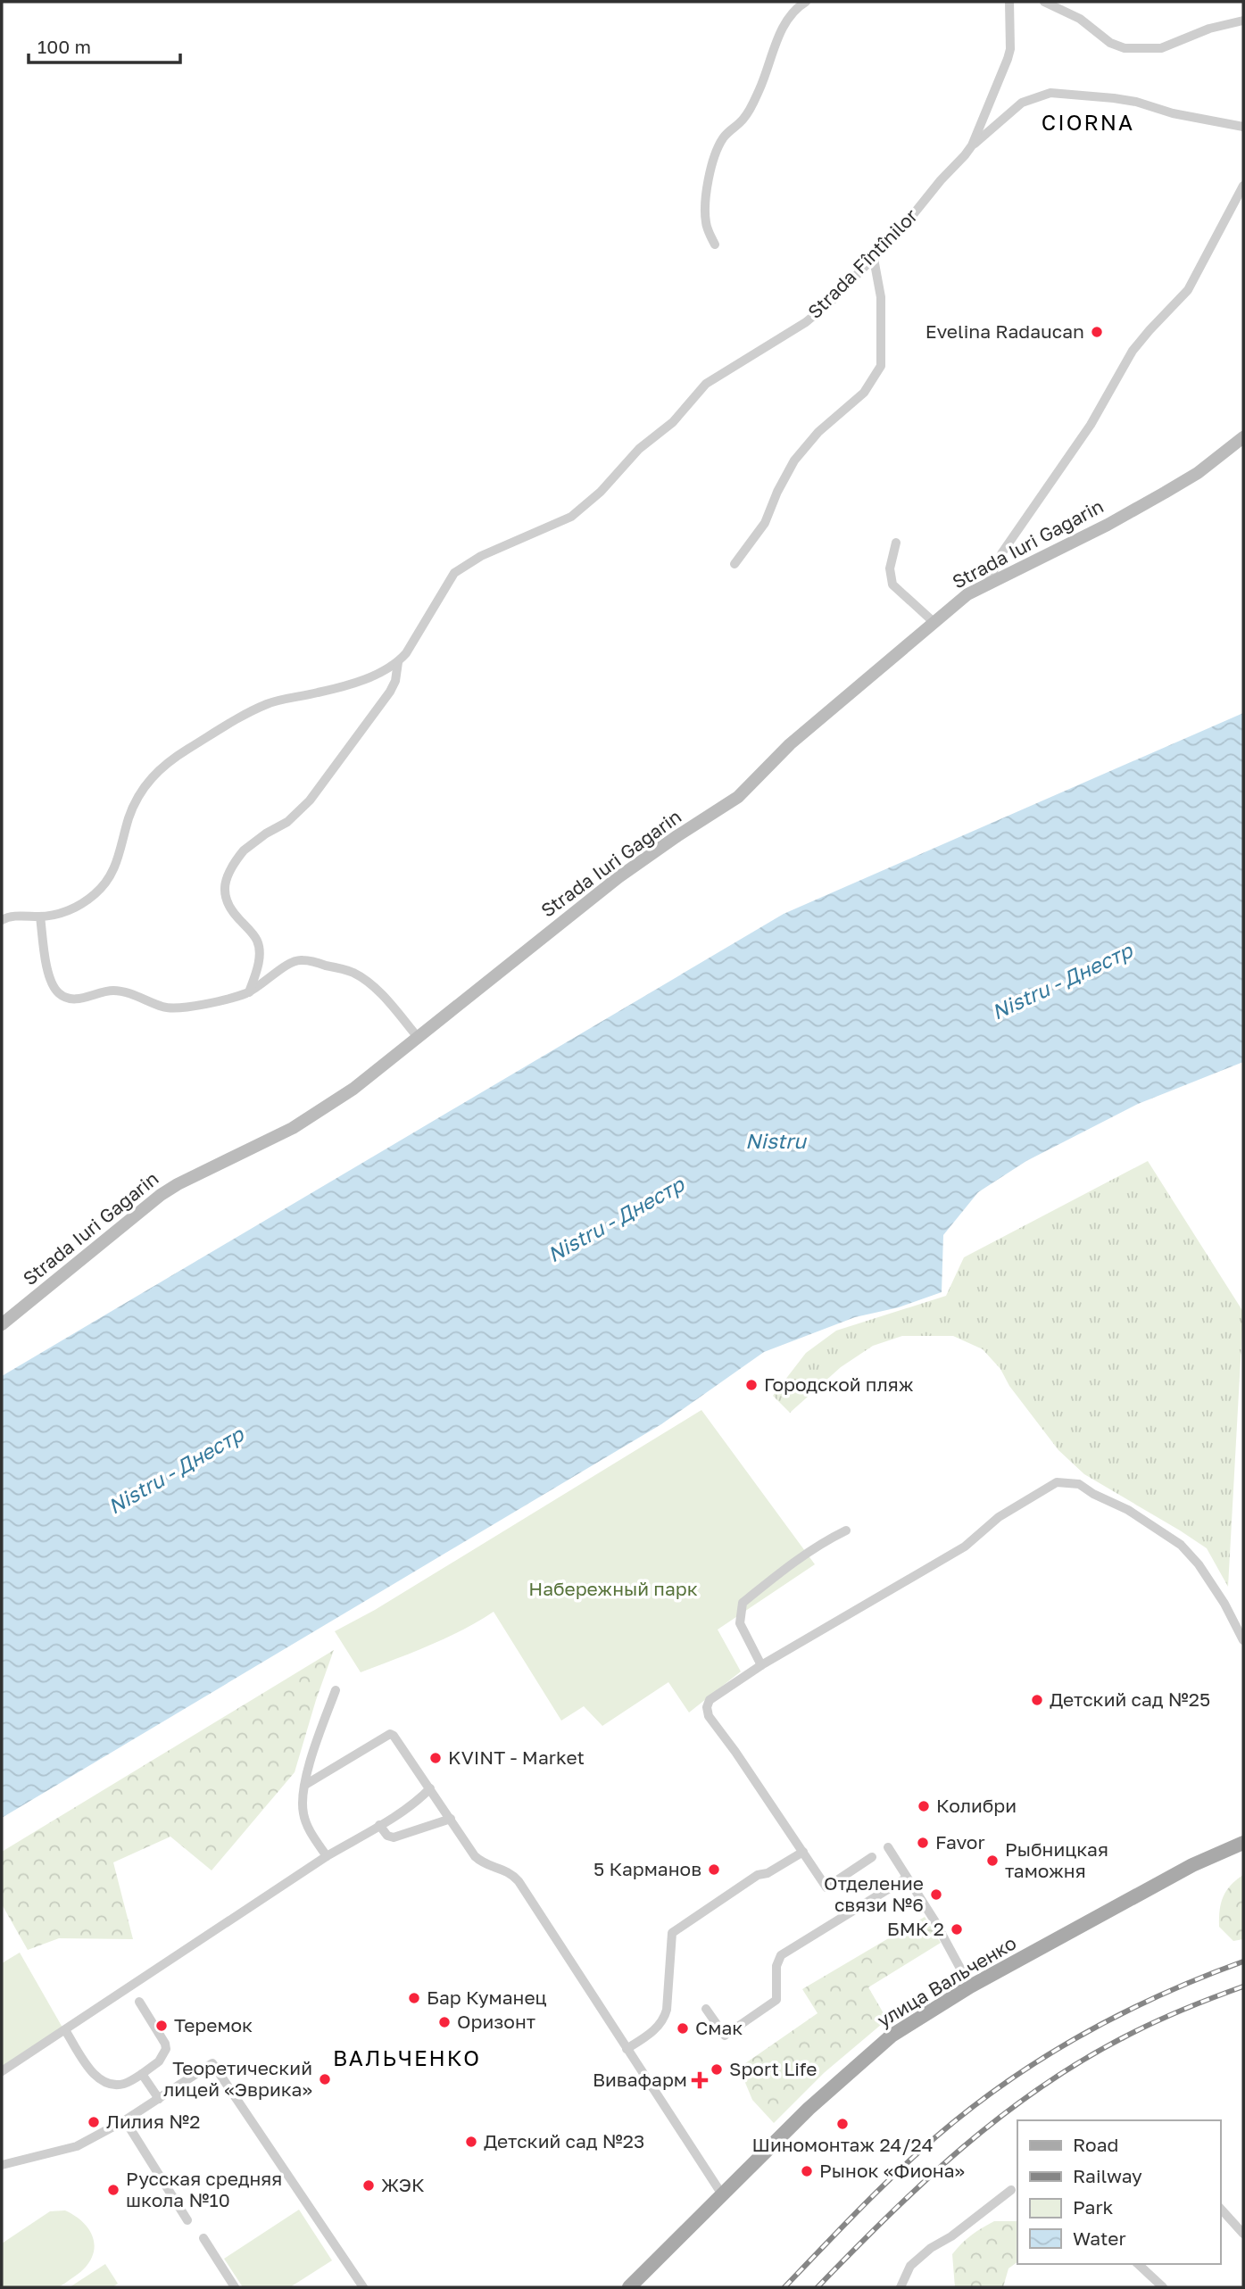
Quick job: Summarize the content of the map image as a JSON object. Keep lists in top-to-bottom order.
{
  "streets": {
    "main road": ["Strada Iuri Gagarin", "улица Вальченко"],
    "street": ["Strada Fîntînilor"]
  },
  "districts": ["CIORNA", "ВАЛЬЧЕНКО"],
  "water": ["Nistru - Днестр", "Nistru"],
  "parks": ["Набережный парк"],
  "places": {
    "other": [
      "Evelina Radaucan",
      "Городской пляж",
      "Детский сад №25",
      "KVINT - Market",
      "Колибри",
      "Favor",
      "Рыбницкая таможня",
      "5 Карманов",
      "Отделение связи №6",
      "БМК 2",
      "Бар Куманец",
      "Оризонт",
      "Теремок",
      "Смак",
      "Sport Life",
      "Теоретический лицей «Эврика»",
      "Лилия №2",
      "Шиномонтаж 24/24",
      "Детский сад №23",
      "Рынок «Фиона»",
      "ЖЭК",
      "Русская средняя школа №10"
    ],
    "health": ["Вивафарм"]
  },
  "legend": [
    "Road",
    "Railway",
    "Park",
    "Water"
  ],
  "scale_bar": "100 m"
}
